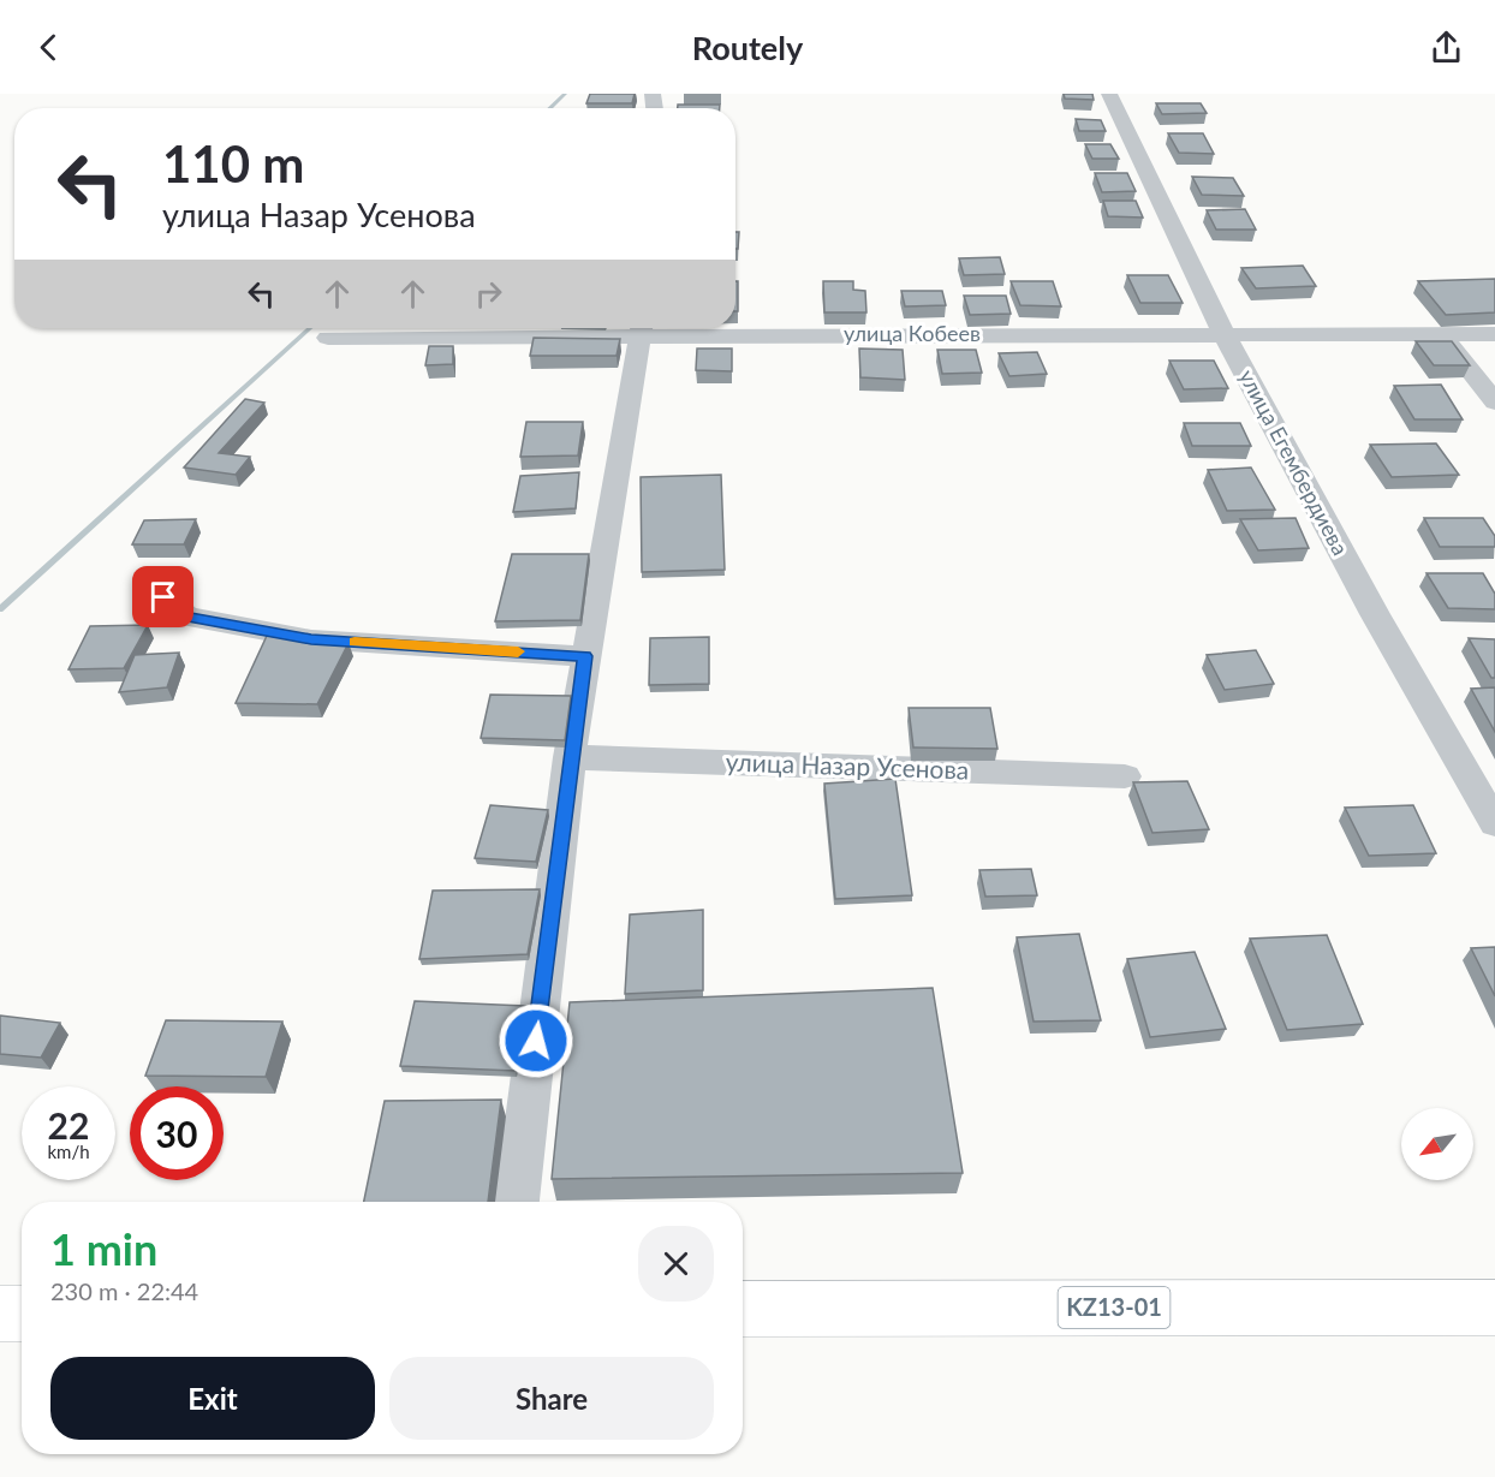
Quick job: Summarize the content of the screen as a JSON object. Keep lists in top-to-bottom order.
{
  "streets": {
    "main road": ["KZ13-01"],
    "street": ["улица Кобеев", "улица Егембердиева", "улица Назар Усенова"]
  },
  "crossings": [
    ["улица Кобеев", "улица Егембердиева"]
  ],
  "north": "bottom left",
  "page": {
    "header": "Routely",
    "turn": ["110 m", "улица Назар Усенова"],
    "speed": "22 km/h",
    "limit": "30",
    "heading": ["1 min", "230 m · 22:44"],
    "buttons": ["Exit", "Share"]
  }
}
